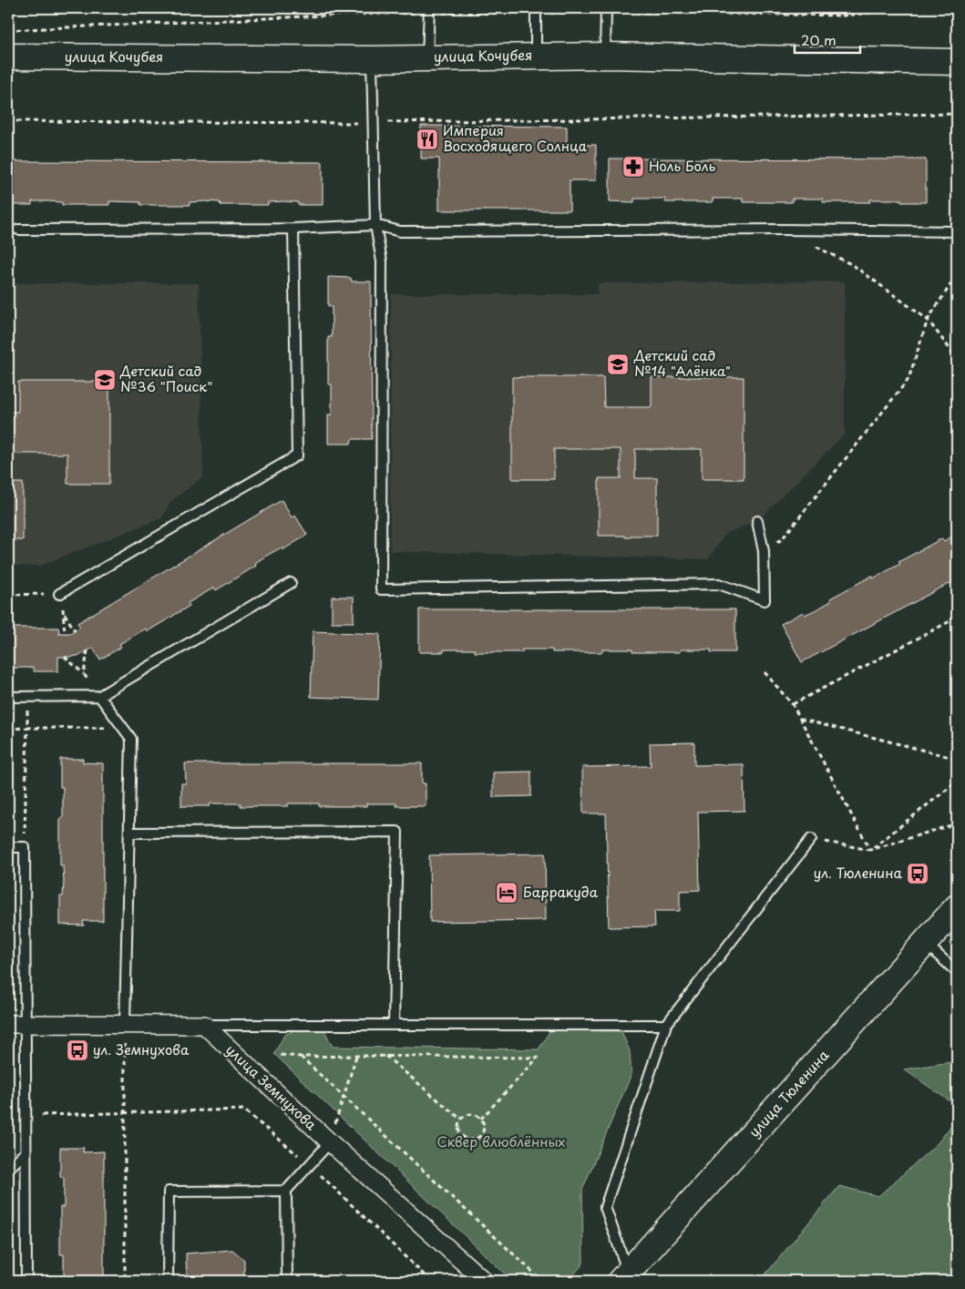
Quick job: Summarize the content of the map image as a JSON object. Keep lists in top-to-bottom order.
{
  "streets": {
    "street": ["улица Кочубея", "улица Земнухова", "улица Тюленина"]
  },
  "parks": ["Сквер влюблённых"],
  "places": {
    "restaurant": ["Империя Восходящего Солнца"],
    "pharmacy": ["Ноль Боль"],
    "school or university": ["Детский сад №14 \"Алёнка\"", "Детский сад №36 \"Поиск\""],
    "bus stop": ["ул. Тюленина", "ул. Земнухова"],
    "hotel": ["Барракуда"]
  },
  "scale_bar": "20 m"
}
